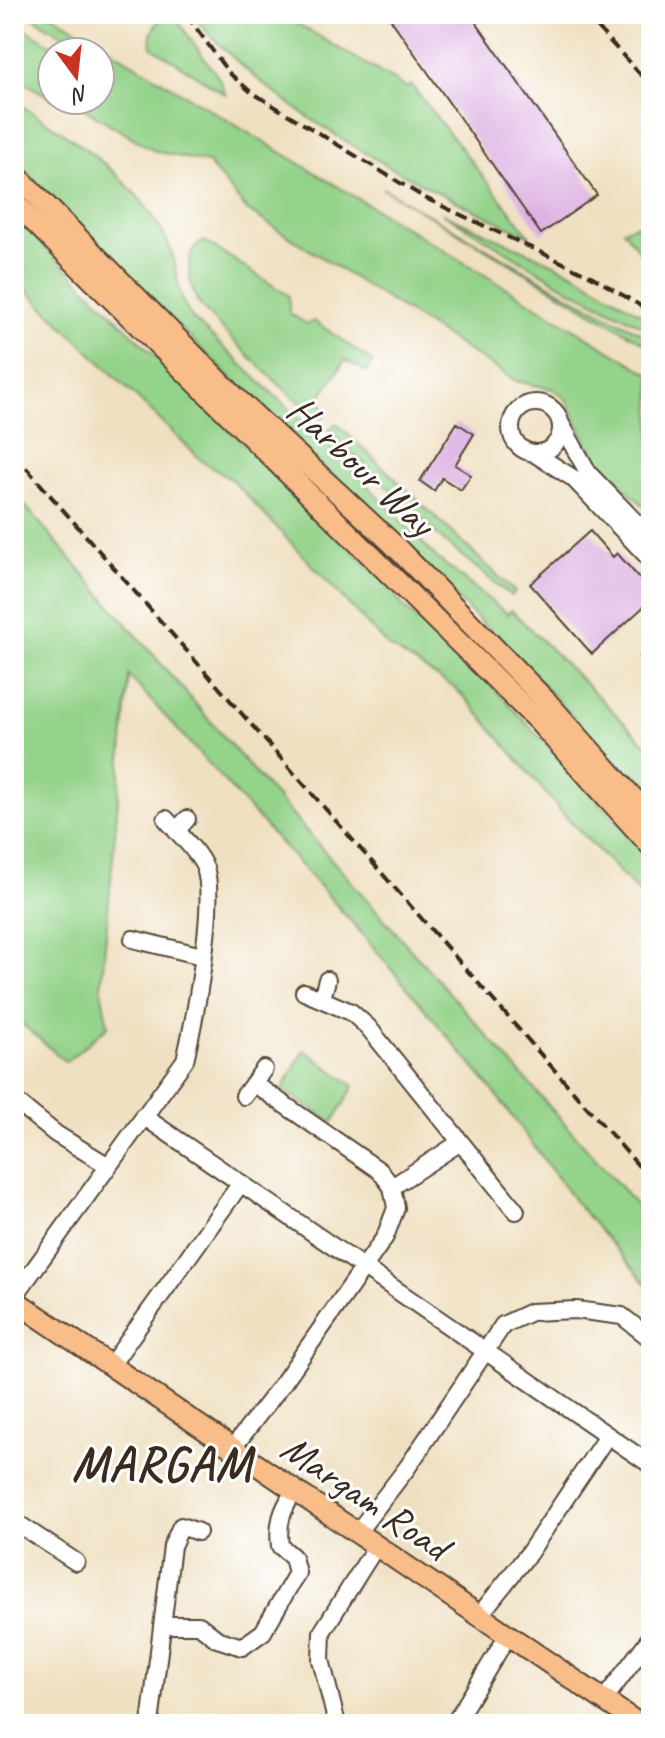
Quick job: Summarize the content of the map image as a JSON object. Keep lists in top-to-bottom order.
{
  "streets": {
    "main road": ["Harbour Way", "Margam Road"]
  },
  "districts": ["MARGAM"],
  "north": "bottom"
}
